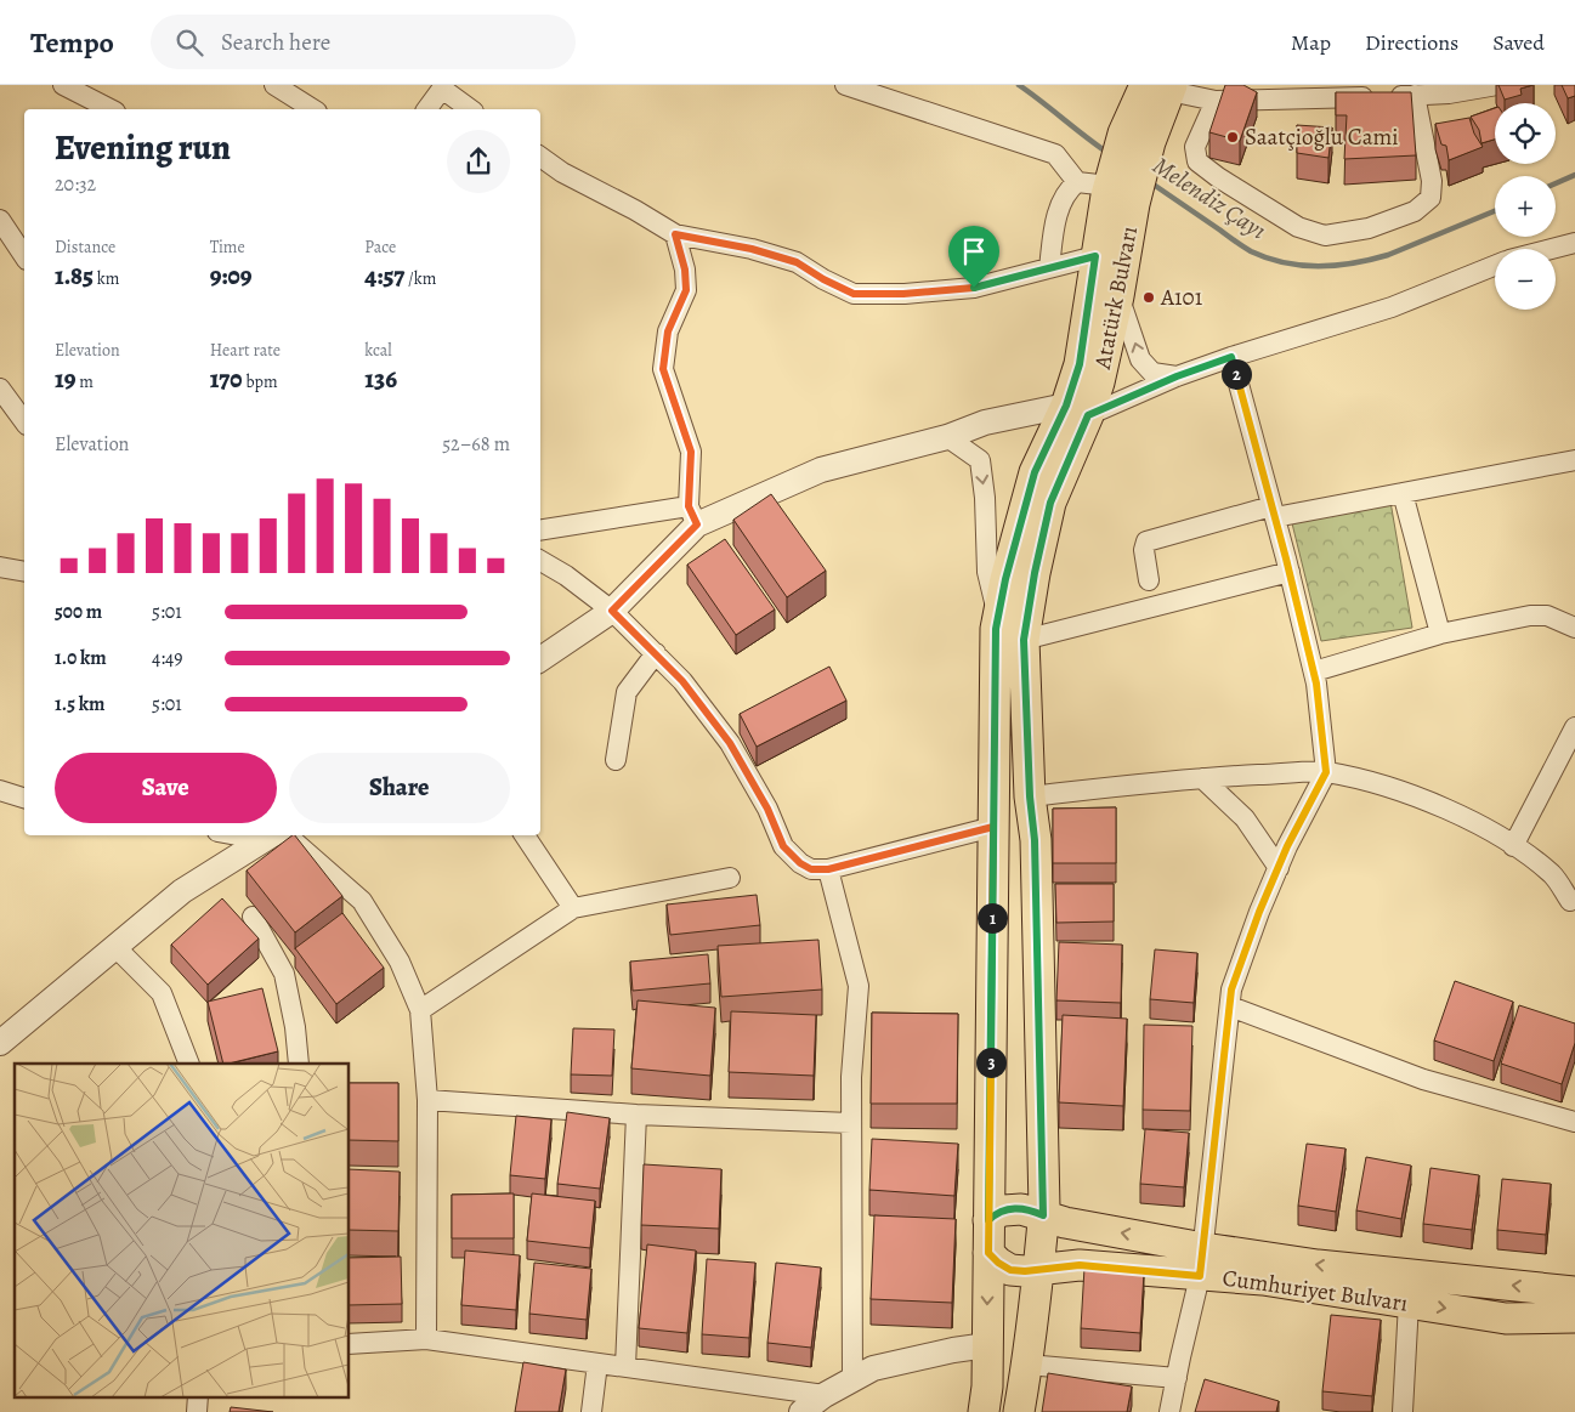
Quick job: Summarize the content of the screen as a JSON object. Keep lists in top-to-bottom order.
{
  "streets": {
    "main road": ["Atatürk Bulvarı", "Cumhuriyet Bulvarı"]
  },
  "crossings": [
    ["Atatürk Bulvarı", "Cumhuriyet Bulvarı"]
  ],
  "water": ["Melendiz Çayı"],
  "places": ["Saatçioğlu Cami", "A101"],
  "page": {
    "header": "Tempo",
    "search": "Search here",
    "nav": ["Map", "Directions", "Saved"],
    "map_buttons": ["+", "−"],
    "heading": ["Evening run", "20:32"],
    "stats": [
      ["Distance", "1.85 km"],
      ["Time", "9:09"],
      ["Pace", "4:57 /km"],
      ["Elevation", "19 m"],
      ["Heart rate", "170 bpm"],
      ["kcal", "136"]
    ],
    "pins": ["2", "1", "3"],
    "chart": ["Elevation", "52–68 m"],
    "list": [
      {
        "name": "500 m",
        "note": "5:01"
      },
      {
        "name": "1.0 km",
        "note": "4:49"
      },
      {
        "name": "1.5 km",
        "note": "5:01"
      }
    ],
    "buttons": ["Save", "Share"]
  }
}
